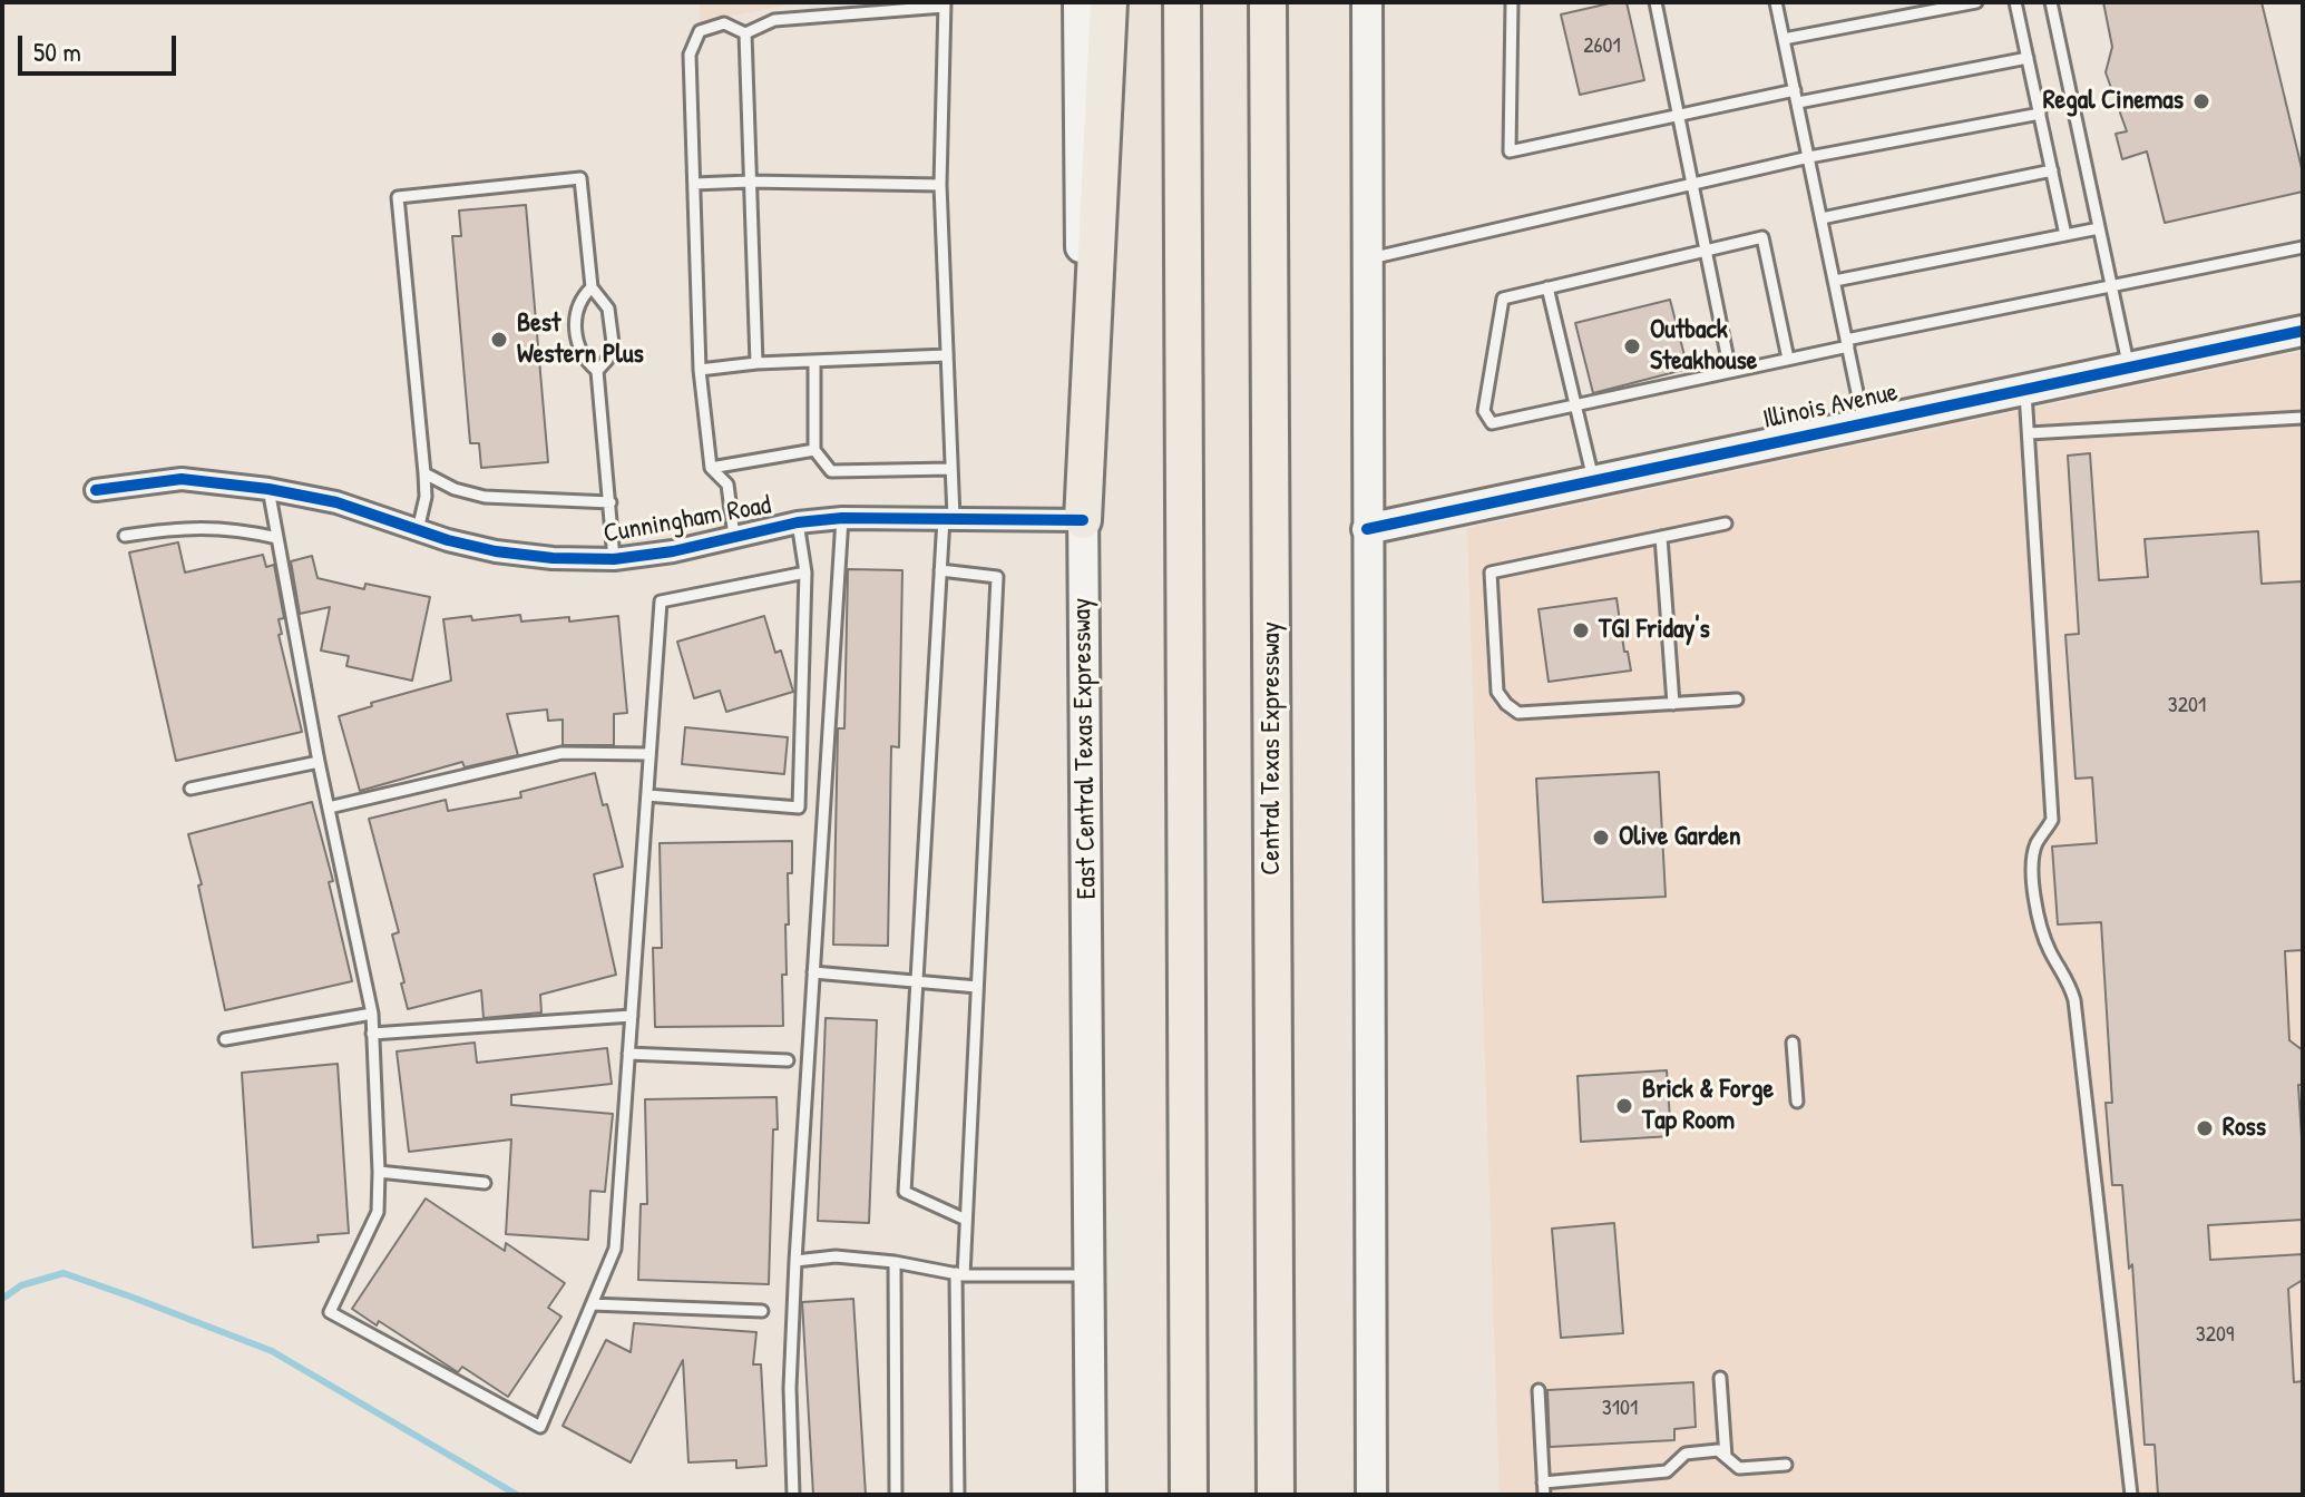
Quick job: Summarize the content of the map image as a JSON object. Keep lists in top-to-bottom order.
{
  "streets": {
    "highway": ["Central Texas Expressway"],
    "main road": ["Illinois Avenue", "East Central Texas Expressway"],
    "street": ["Cunningham Road"]
  },
  "crossings": [
    ["Cunningham Road", "East Central Texas Expressway"]
  ],
  "places": [
    "Regal Cinemas",
    "Best Western Plus",
    "Outback Steakhouse",
    "TGI Friday's",
    "Olive Garden",
    "Brick & Forge Tap Room",
    "Ross"
  ],
  "house_numbers": [
    "2601",
    "3201",
    "3209",
    "3101"
  ],
  "scale_bar": "50 m"
}
